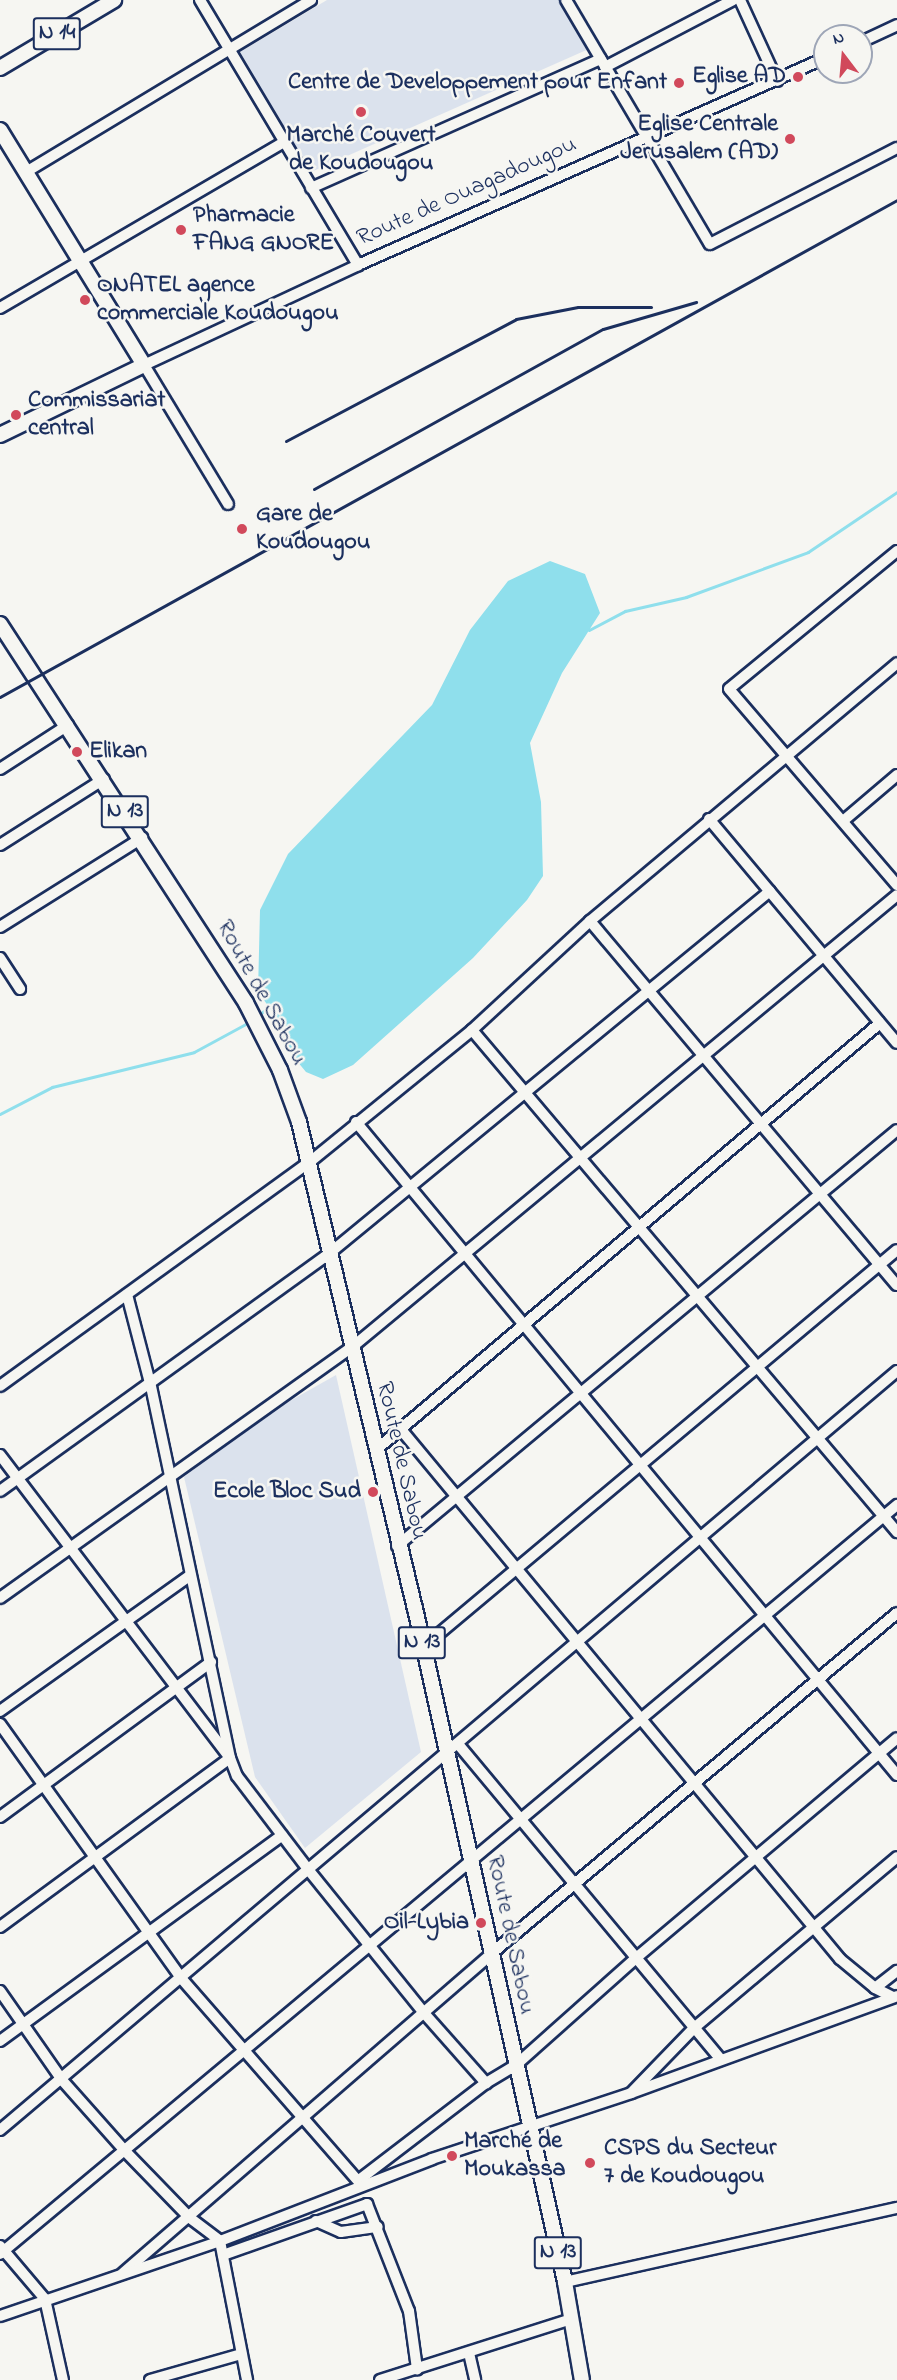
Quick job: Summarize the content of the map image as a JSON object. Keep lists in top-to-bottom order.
{
  "streets": {
    "main road": [
      "N 14",
      "Route de Ouagadougou",
      "N 13",
      "Route de Sabou"
    ]
  },
  "places": [
    "Eglise AD",
    "Centre de Developpement pour Enfant",
    "Marché Couvert de Koudougou",
    "Eglise Centrale Jerusalem (AD)",
    "Pharmacie FANG GNORE",
    "ONATEL agence commerciale Koudougou",
    "Commissariat central",
    "Gare de Koudougou",
    "Elikan",
    "Ecole Bloc Sud",
    "Oil-Lybia",
    "Marché de Moukassa",
    "CSPS du Secteur 7 de Koudougou"
  ],
  "north": "top"
}
